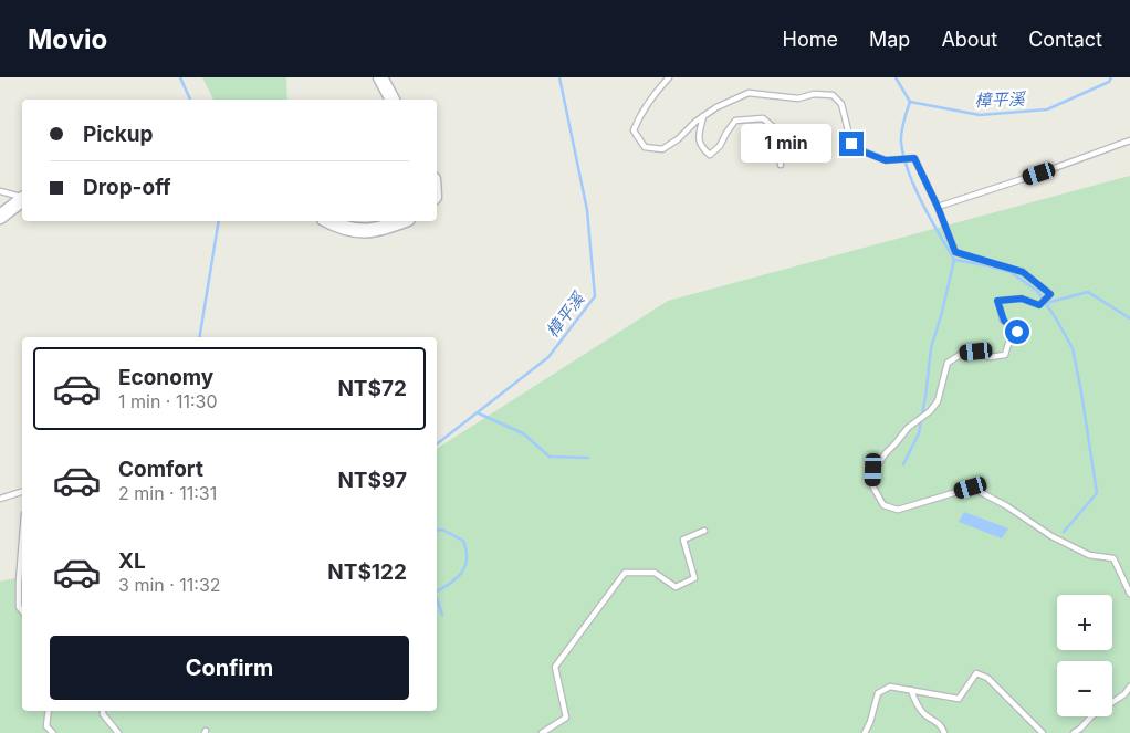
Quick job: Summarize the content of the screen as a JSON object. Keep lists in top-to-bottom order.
{
  "water": ["樟平溪"],
  "page": {
    "header": "Movio",
    "nav": [
      "Home",
      "Map",
      "About",
      "Contact"
    ],
    "banner": ["Pickup", "Drop-off"],
    "bubble": "1 min",
    "list": [
      {
        "name": "Economy",
        "note": "1 min · 11:30",
        "value": "NT$72"
      },
      {
        "name": "Comfort",
        "note": "2 min · 11:31",
        "value": "NT$97"
      },
      {
        "name": "XL",
        "note": "3 min · 11:32",
        "value": "NT$122"
      }
    ],
    "map_buttons": ["+", "−"],
    "buttons": "Confirm"
  }
}
